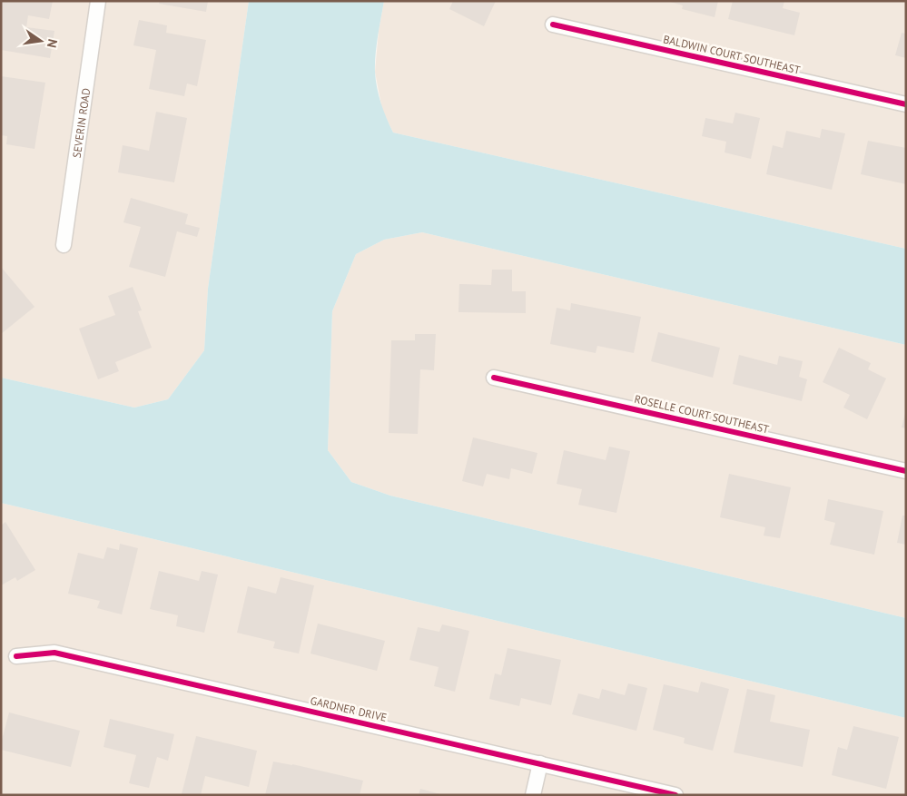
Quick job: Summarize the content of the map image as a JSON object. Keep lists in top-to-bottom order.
{
  "streets": {
    "street": [
      "BALDWIN COURT SOUTHEAST",
      "SEVERIN ROAD",
      "ROSELLE COURT SOUTHEAST",
      "GARDNER DRIVE"
    ]
  },
  "north": "right"
}
